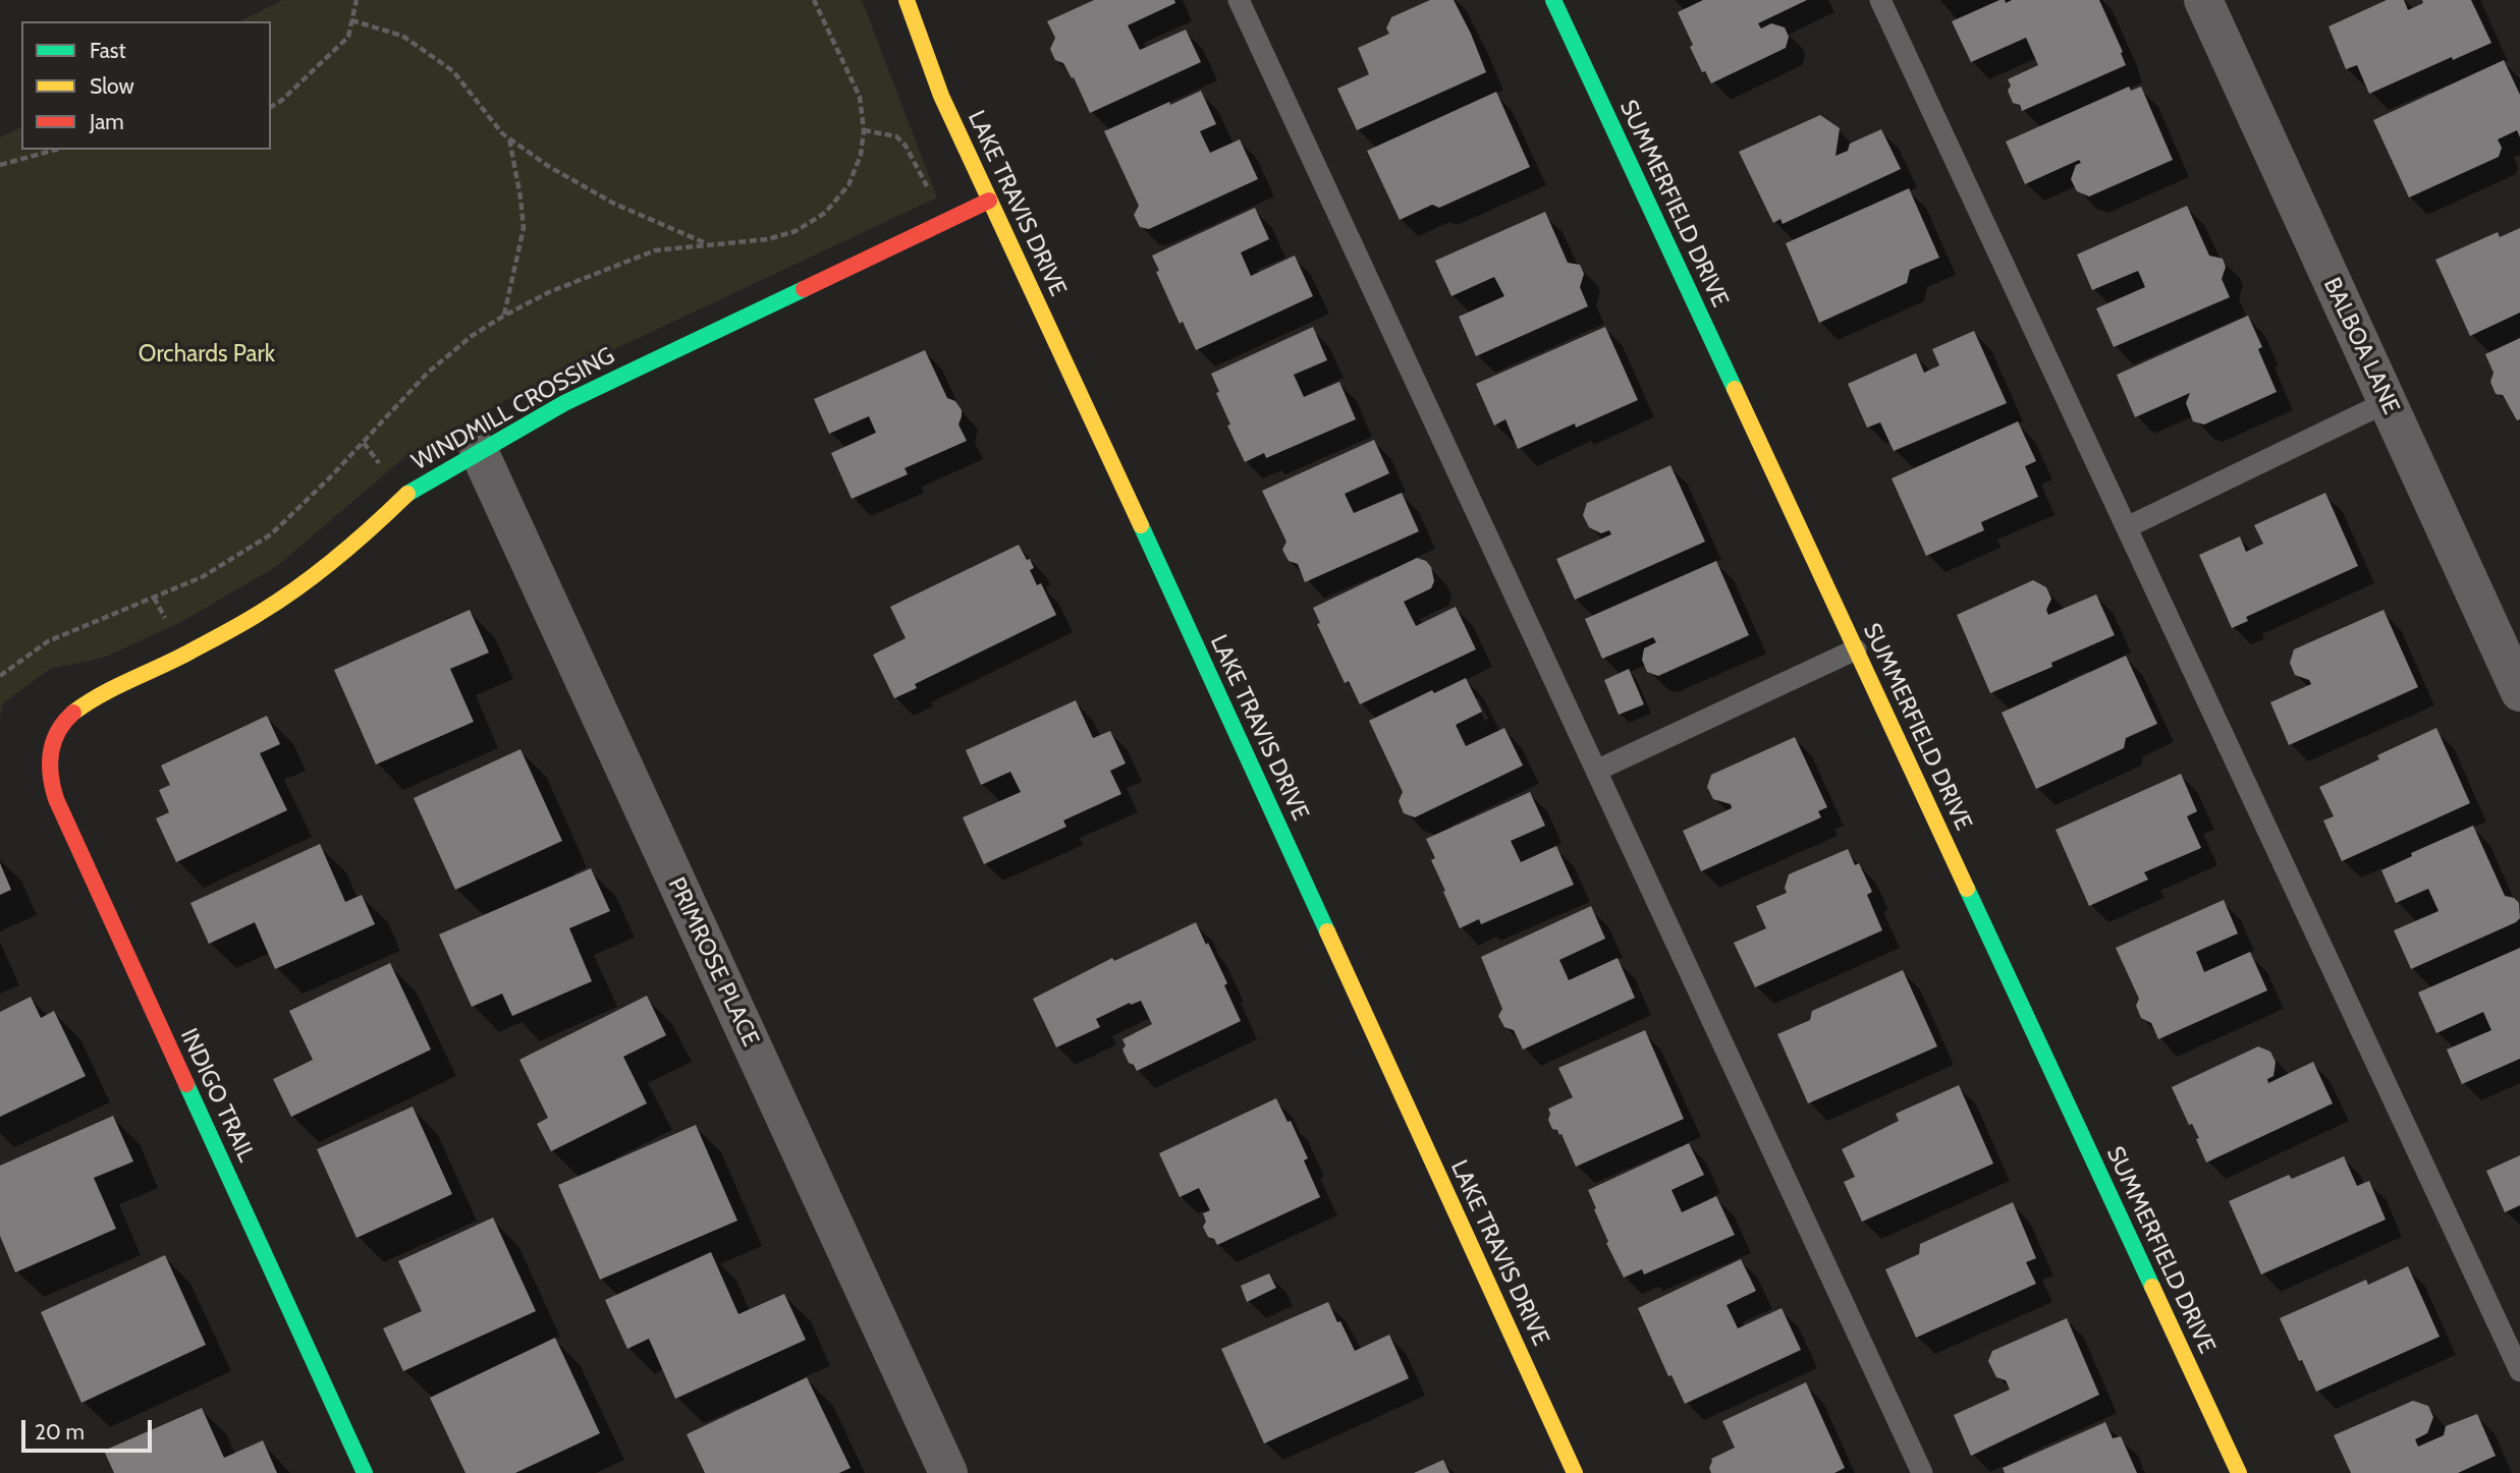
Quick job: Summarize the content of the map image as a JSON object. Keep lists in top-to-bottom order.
{
  "streets": {
    "street": [
      "LAKE TRAVIS DRIVE",
      "SUMMERFIELD DRIVE",
      "BALBOA LANE",
      "WINDMILL CROSSING",
      "PRIMROSE PLACE",
      "INDIGO TRAIL"
    ]
  },
  "crossings": [
    ["LAKE TRAVIS DRIVE", "WINDMILL CROSSING"],
    ["WINDMILL CROSSING", "PRIMROSE PLACE"],
    ["WINDMILL CROSSING", "INDIGO TRAIL"]
  ],
  "parks": ["Orchards Park"],
  "legend": ["Fast", "Slow", "Jam"],
  "scale_bar": "20 m"
}
